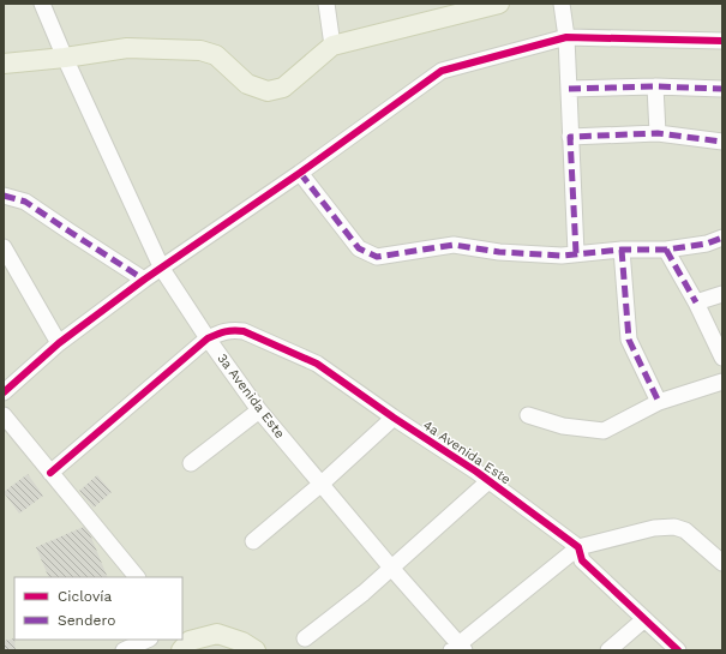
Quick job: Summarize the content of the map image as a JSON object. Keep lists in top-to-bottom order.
{
  "streets": {
    "street": ["3a Avenida Este", "4a Avenida Este"]
  },
  "crossings": [
    ["3a Avenida Este", "4a Avenida Este"]
  ],
  "legend": ["Ciclovía", "Sendero"]
}
